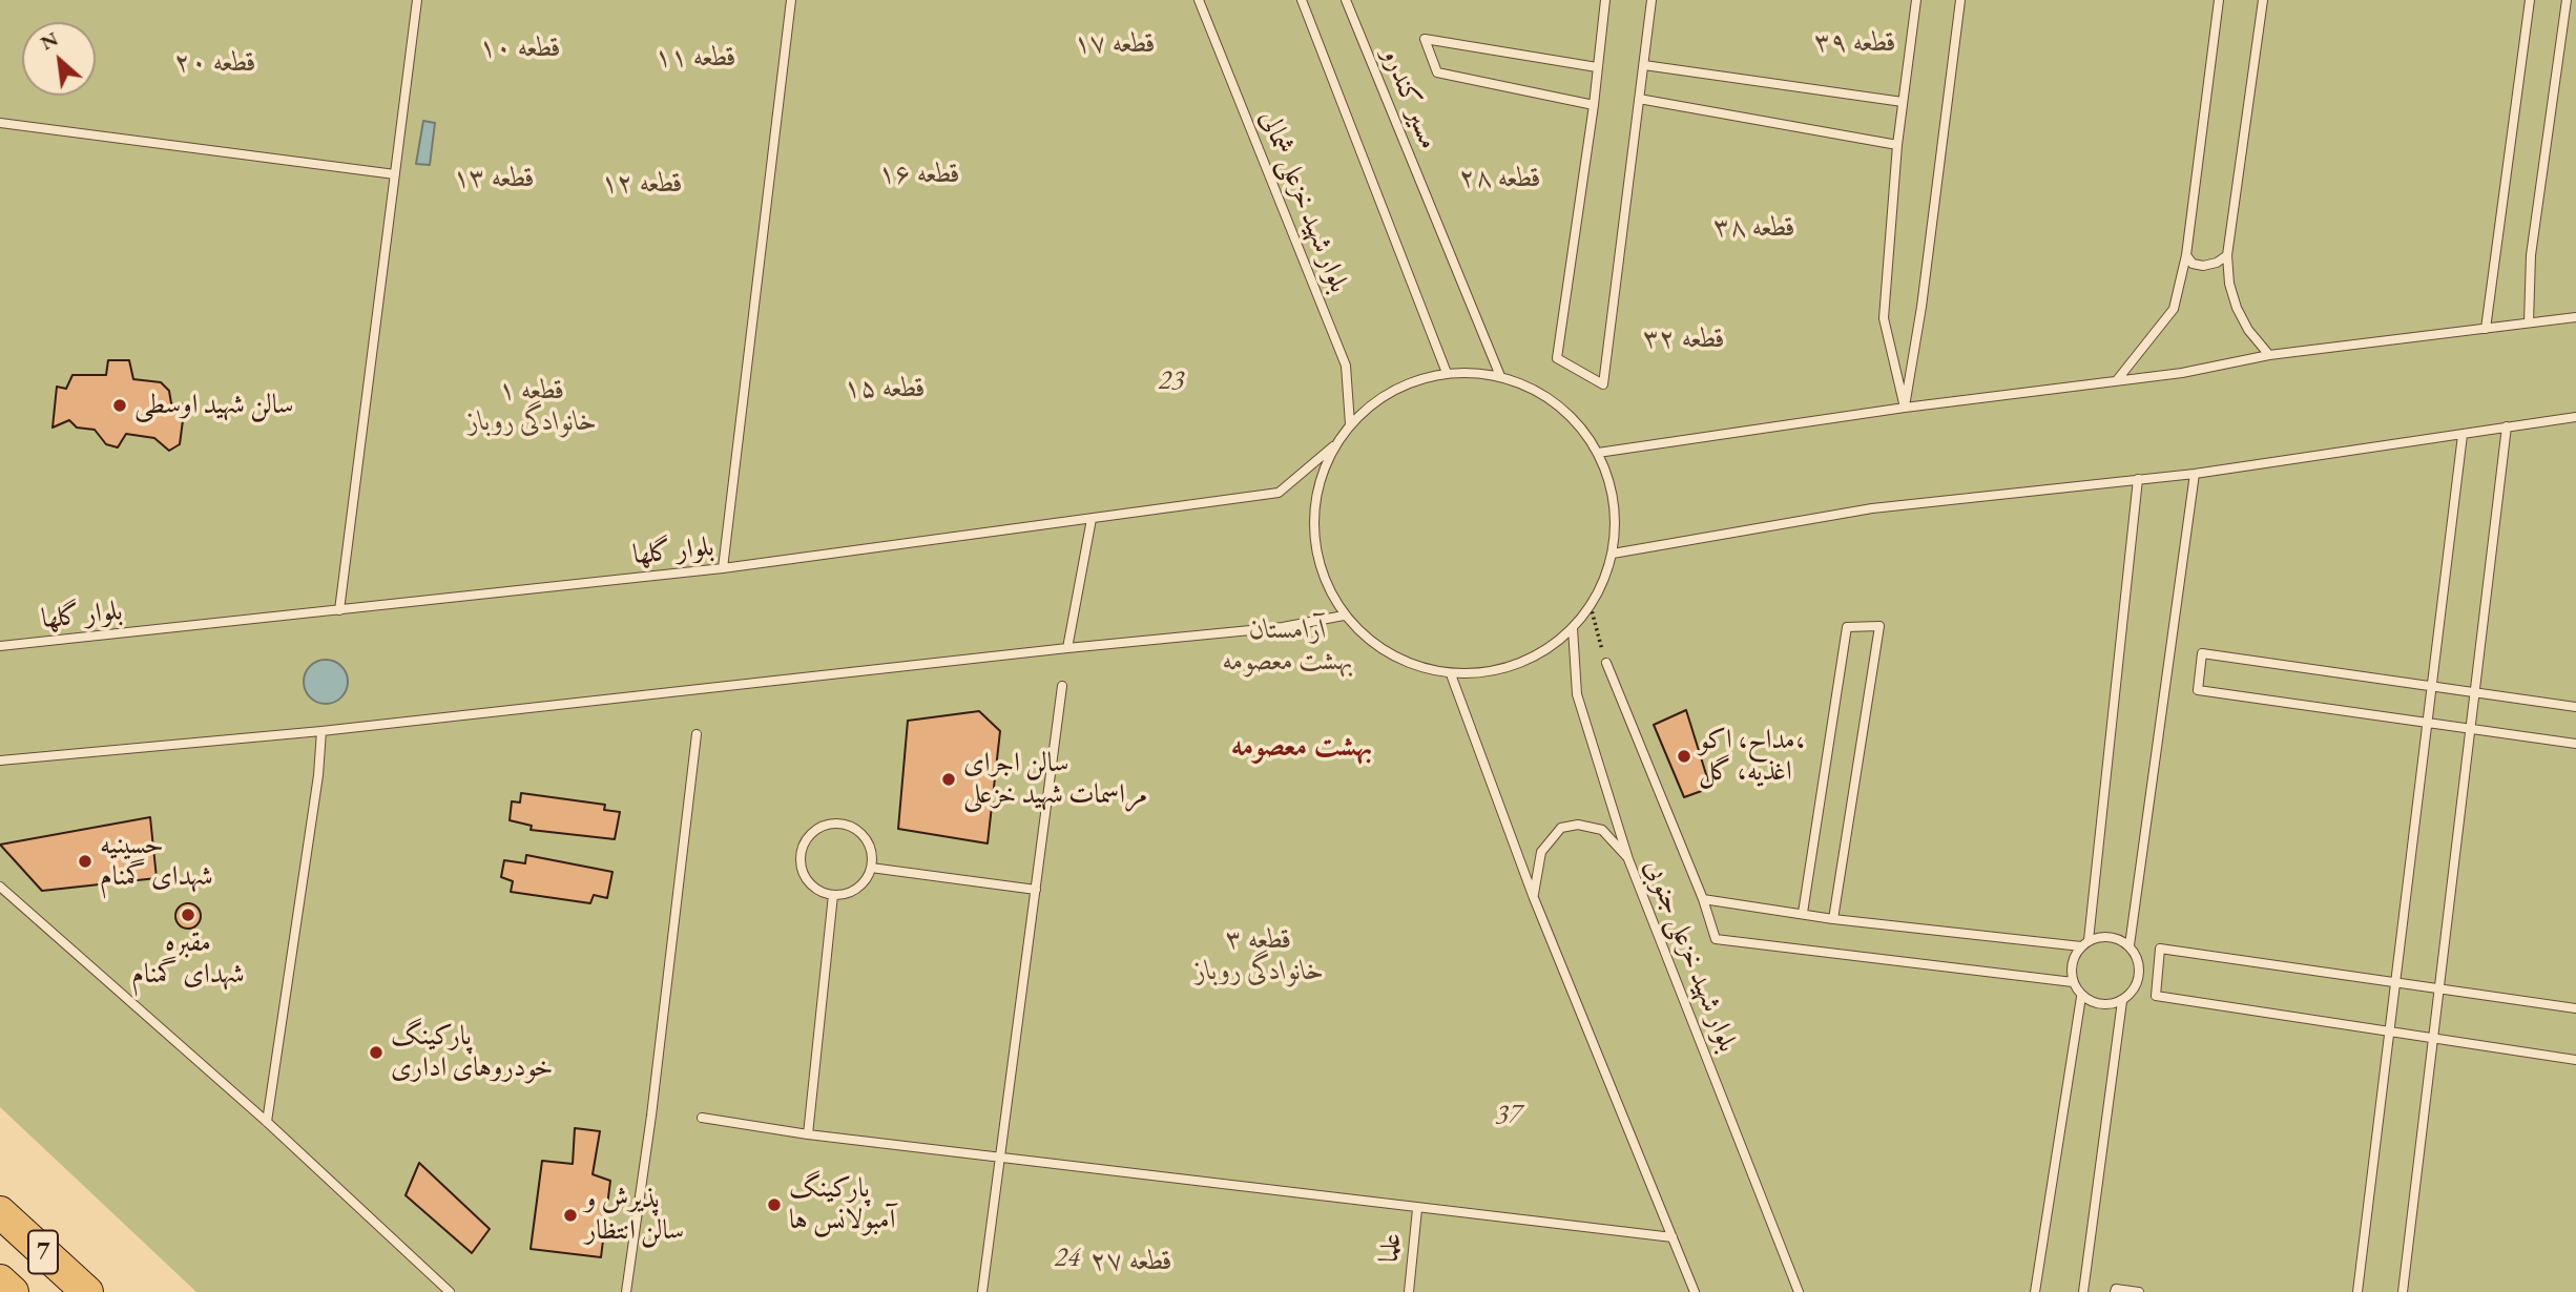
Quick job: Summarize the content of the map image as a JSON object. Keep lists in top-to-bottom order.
{
  "streets": {
    "highway": ["7"],
    "lane": [
      "مسیر کندرو",
      "بلوار شهید خزعلی شمالی",
      "بلوار گلها",
      "بلوار شهید خزعلی جنوبی",
      "علما"
    ]
  },
  "districts": ["بهشت معصومه"],
  "parks": [
    "قطعه ۳۹",
    "قطعه ۱۷",
    "قطعه ۱۰",
    "قطعه ۱۱",
    "قطعه ۲۰",
    "قطعه ۱۶",
    "قطعه ۱۳",
    "قطعه ۲۸",
    "قطعه ۱۲",
    "قطعه ۳۸",
    "قطعه ۳۲",
    "23",
    "قطعه ۱۵",
    "قطعه ۱ خانوادگی روباز",
    "آرامستان بهشت معصومه",
    "قطعه ۳ خانوادگی روباز",
    "37",
    "24",
    "قطعه ۲۷"
  ],
  "places": [
    "سالن شهید اوسطی",
    "مداح، اکو، اغذیه، گل",
    "سالن اجرای مراسمات شهید خزعلی",
    "حسینیه شهدای گمنام",
    "مقبره شهدای گمنام",
    "پارکینگ خودروهای اداری",
    "پارکینگ آمبولانس ها",
    "پذیرش و سالن انتظار"
  ],
  "north": "top left"
}
